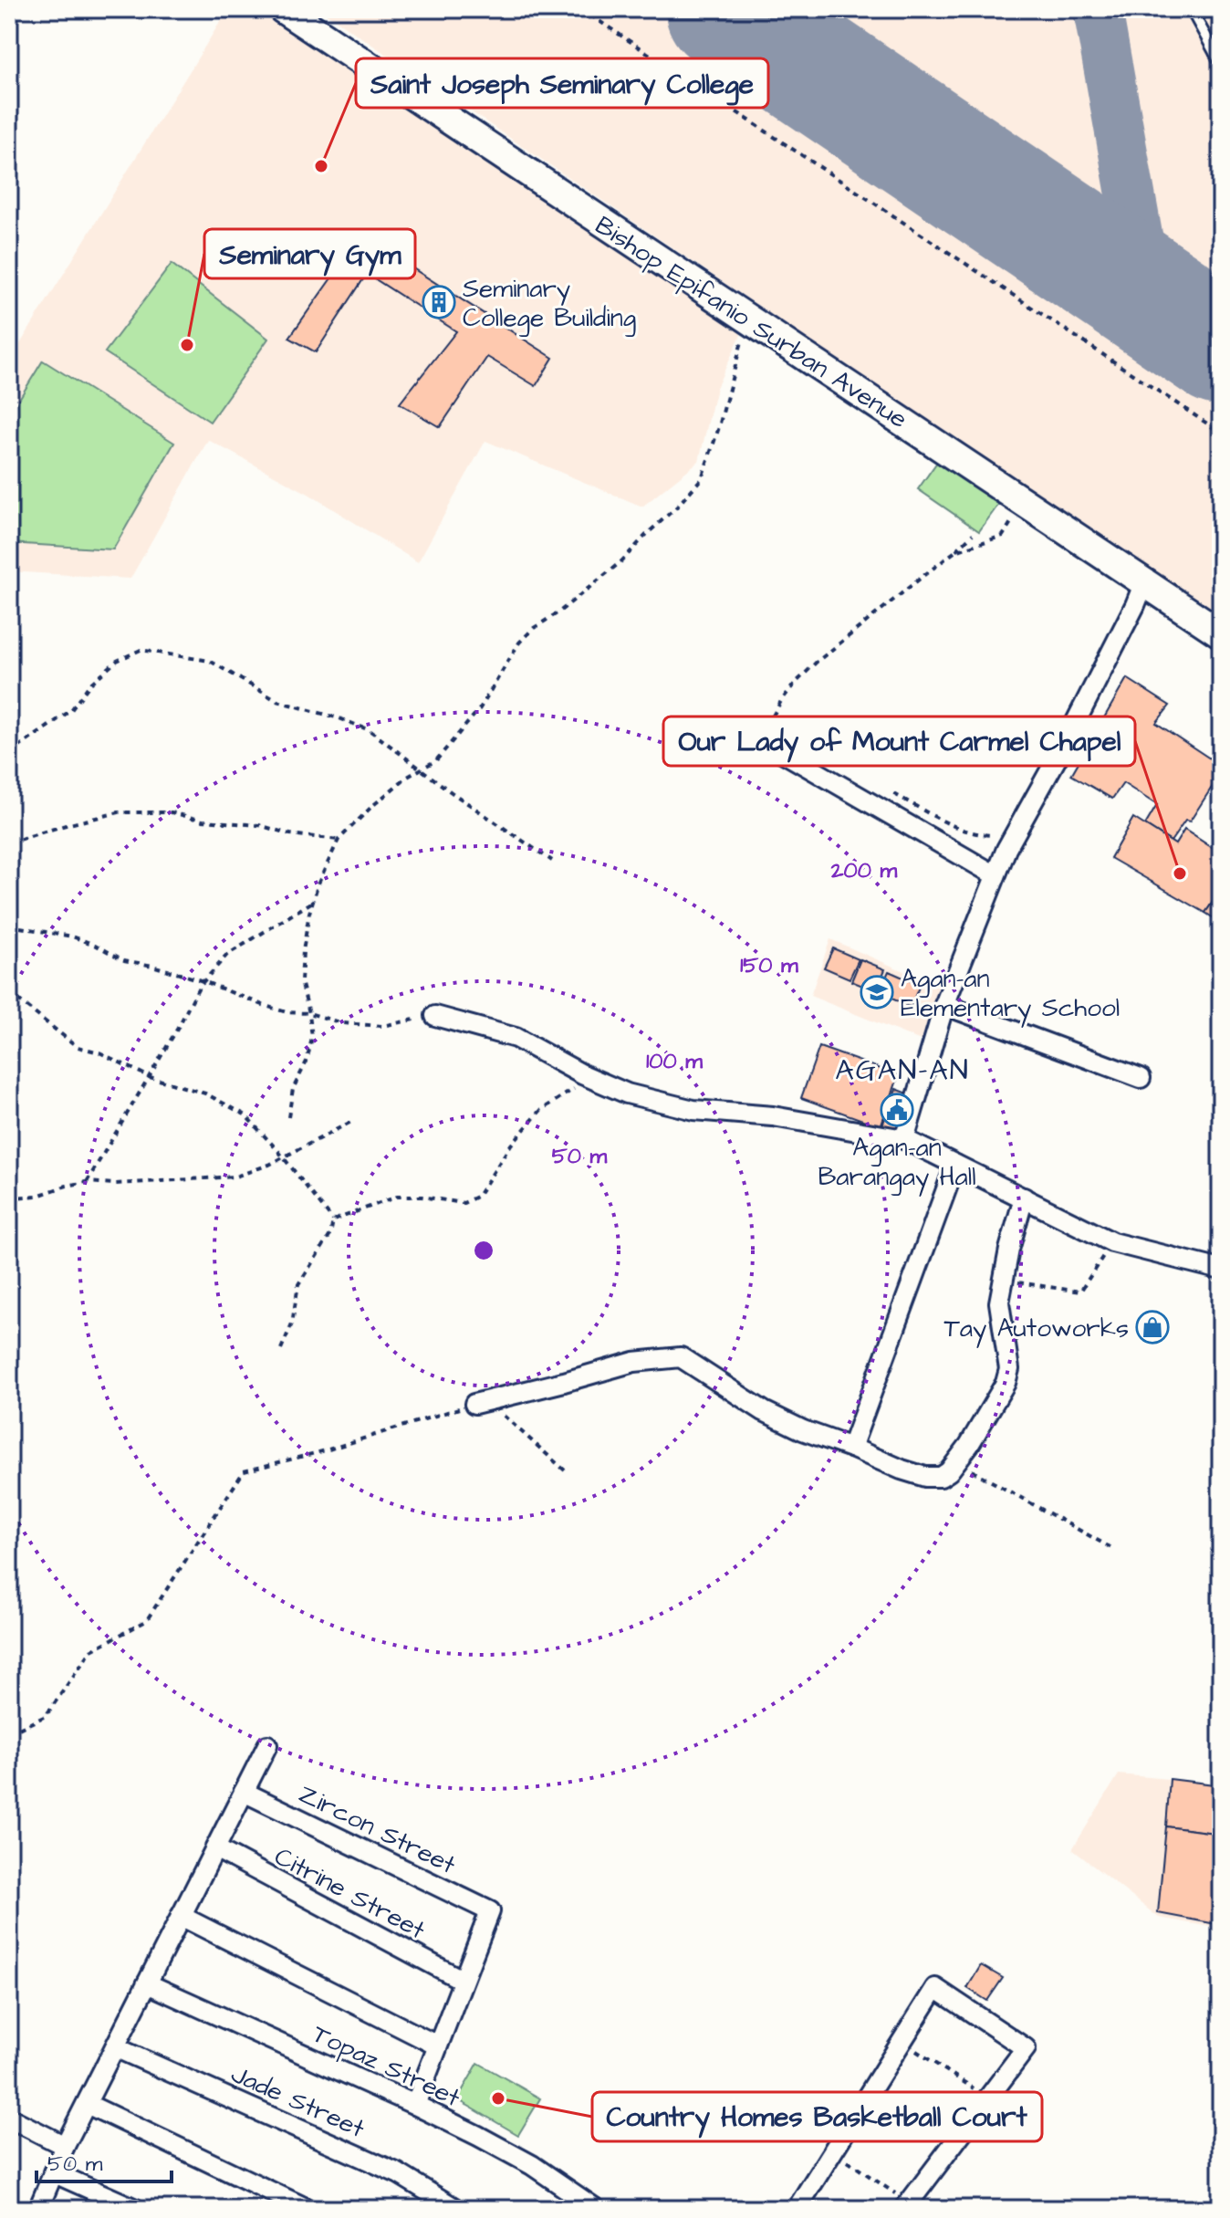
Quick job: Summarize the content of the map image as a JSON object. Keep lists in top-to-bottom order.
{
  "streets": {
    "street": [
      "Bishop Epifanio Surban Avenue",
      "Zircon Street",
      "Citrine Street",
      "Topaz Street",
      "Jade Street"
    ]
  },
  "crossings": [
    ["Zircon Street", "Citrine Street"]
  ],
  "districts": ["AGAN-AN"],
  "places": {
    "other": [
      "Saint Joseph Seminary College",
      "Seminary Gym",
      "Our Lady of Mount Carmel Chapel",
      "Country Homes Basketball Court"
    ],
    "building": ["Seminary College Building"],
    "school or university": ["Agan-an Elementary School"],
    "public building": ["Agan-an Barangay Hall"],
    "shop": ["Tay Autoworks"]
  },
  "scale_bar": "50 m",
  "rings": [
    "200 m",
    "150 m",
    "100 m",
    "50 m"
  ]
}
